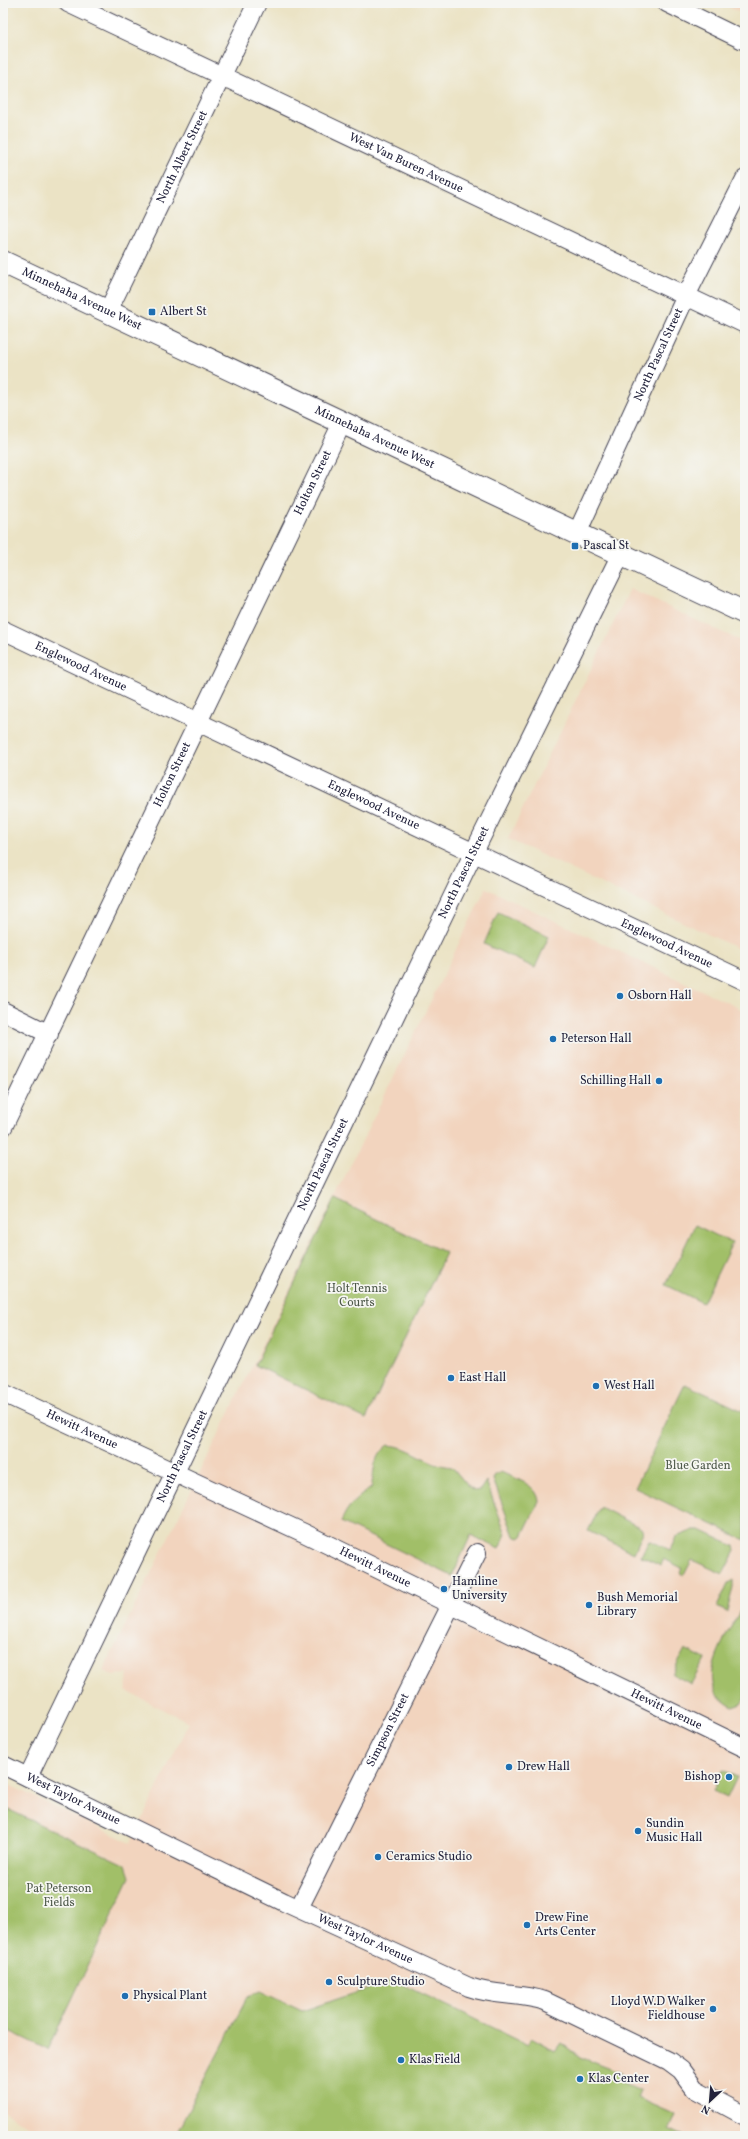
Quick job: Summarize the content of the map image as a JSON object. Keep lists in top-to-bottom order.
{
  "streets": {
    "street": [
      "North Albert Street",
      "West Van Buren Avenue",
      "Minnehaha Avenue West",
      "North Pascal Street",
      "Holton Street",
      "Englewood Avenue",
      "Hewitt Avenue",
      "Simpson Street",
      "West Taylor Avenue"
    ]
  },
  "crossings": [
    ["North Albert Street", "West Van Buren Avenue"],
    ["North Albert Street", "Minnehaha Avenue West"],
    ["West Van Buren Avenue", "North Pascal Street"],
    ["Minnehaha Avenue West", "North Pascal Street"],
    ["Minnehaha Avenue West", "Holton Street"],
    ["North Pascal Street", "Englewood Avenue"],
    ["North Pascal Street", "Hewitt Avenue"],
    ["North Pascal Street", "West Taylor Avenue"],
    ["Holton Street", "Englewood Avenue"],
    ["Hewitt Avenue", "Simpson Street"],
    ["Simpson Street", "West Taylor Avenue"]
  ],
  "parks": ["Holt Tennis Courts", "Blue Garden", "Pat Peterson Fields"],
  "places": {
    "transit": ["Albert St", "Pascal St"],
    "other": [
      "Osborn Hall",
      "Peterson Hall",
      "Schilling Hall",
      "East Hall",
      "West Hall",
      "Hamline University",
      "Bush Memorial Library",
      "Drew Hall",
      "Bishop",
      "Sundin Music Hall",
      "Ceramics Studio",
      "Drew Fine Arts Center",
      "Sculpture Studio",
      "Physical Plant",
      "Lloyd W.D Walker Fieldhouse",
      "Klas Field",
      "Klas Center"
    ]
  },
  "north": "bottom left"
}
